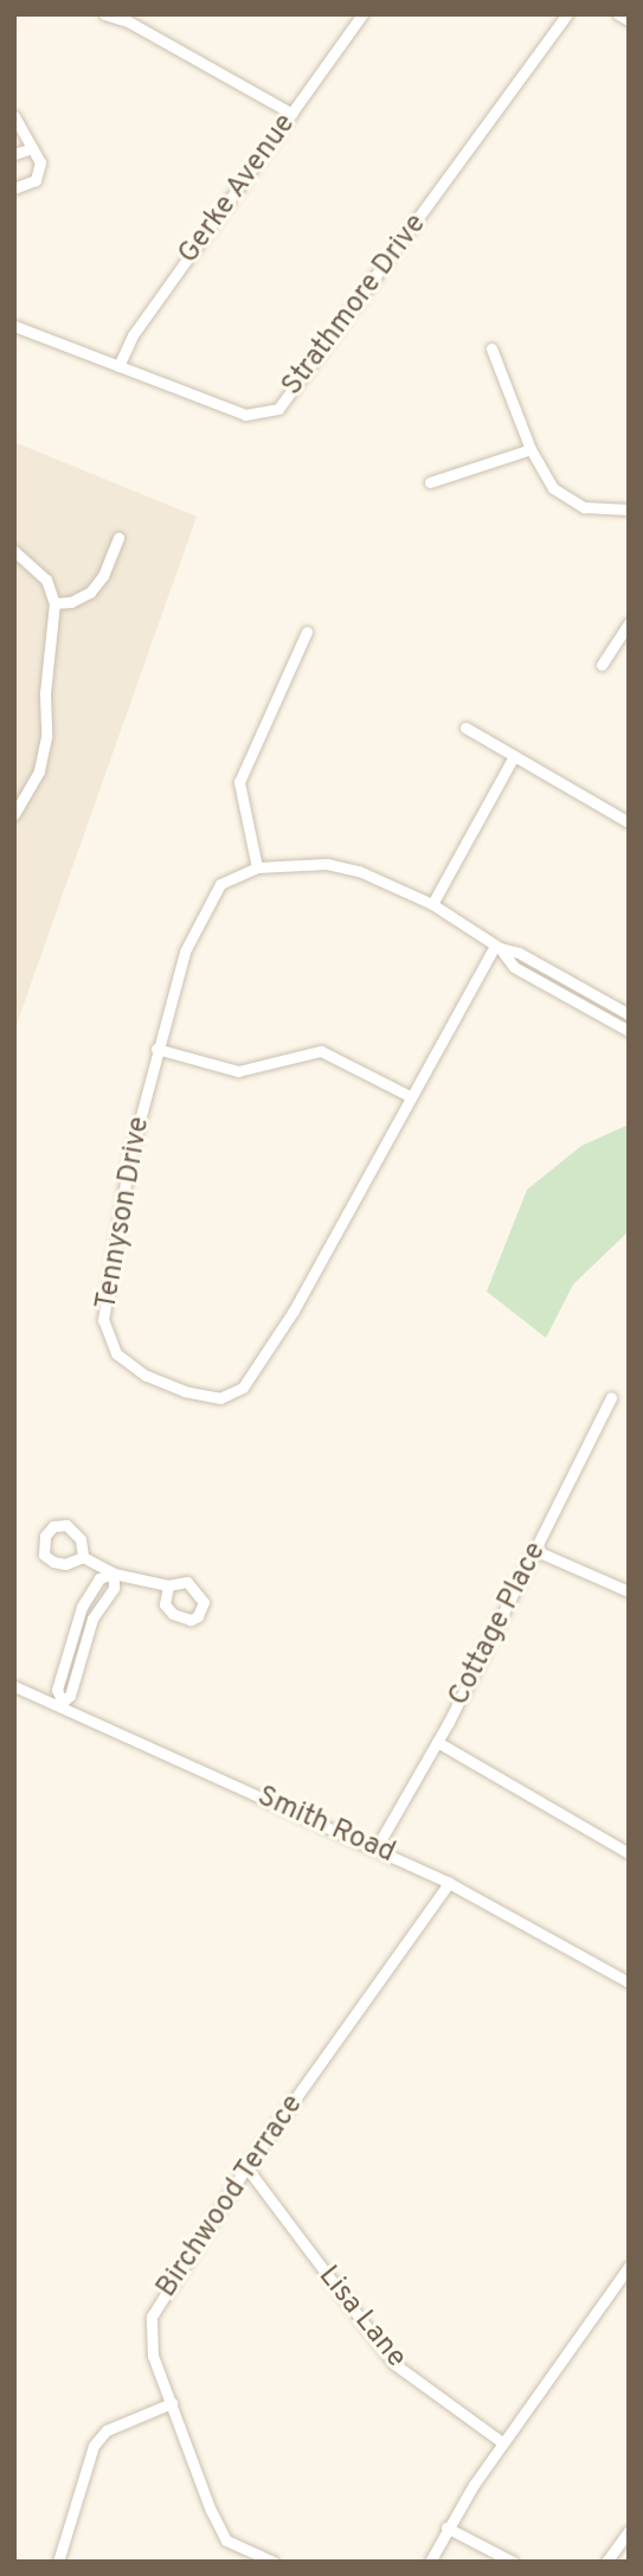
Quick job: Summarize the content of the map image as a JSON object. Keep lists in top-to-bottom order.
{
  "streets": {
    "street": [
      "Gerke Avenue",
      "Strathmore Drive",
      "Tennyson Drive",
      "Cottage Place",
      "Smith Road",
      "Birchwood Terrace",
      "Lisa Lane"
    ]
  },
  "crossings": [
    ["Gerke Avenue", "Strathmore Drive"],
    ["Cottage Place", "Smith Road"],
    ["Smith Road", "Birchwood Terrace"],
    ["Birchwood Terrace", "Lisa Lane"]
  ]
}
